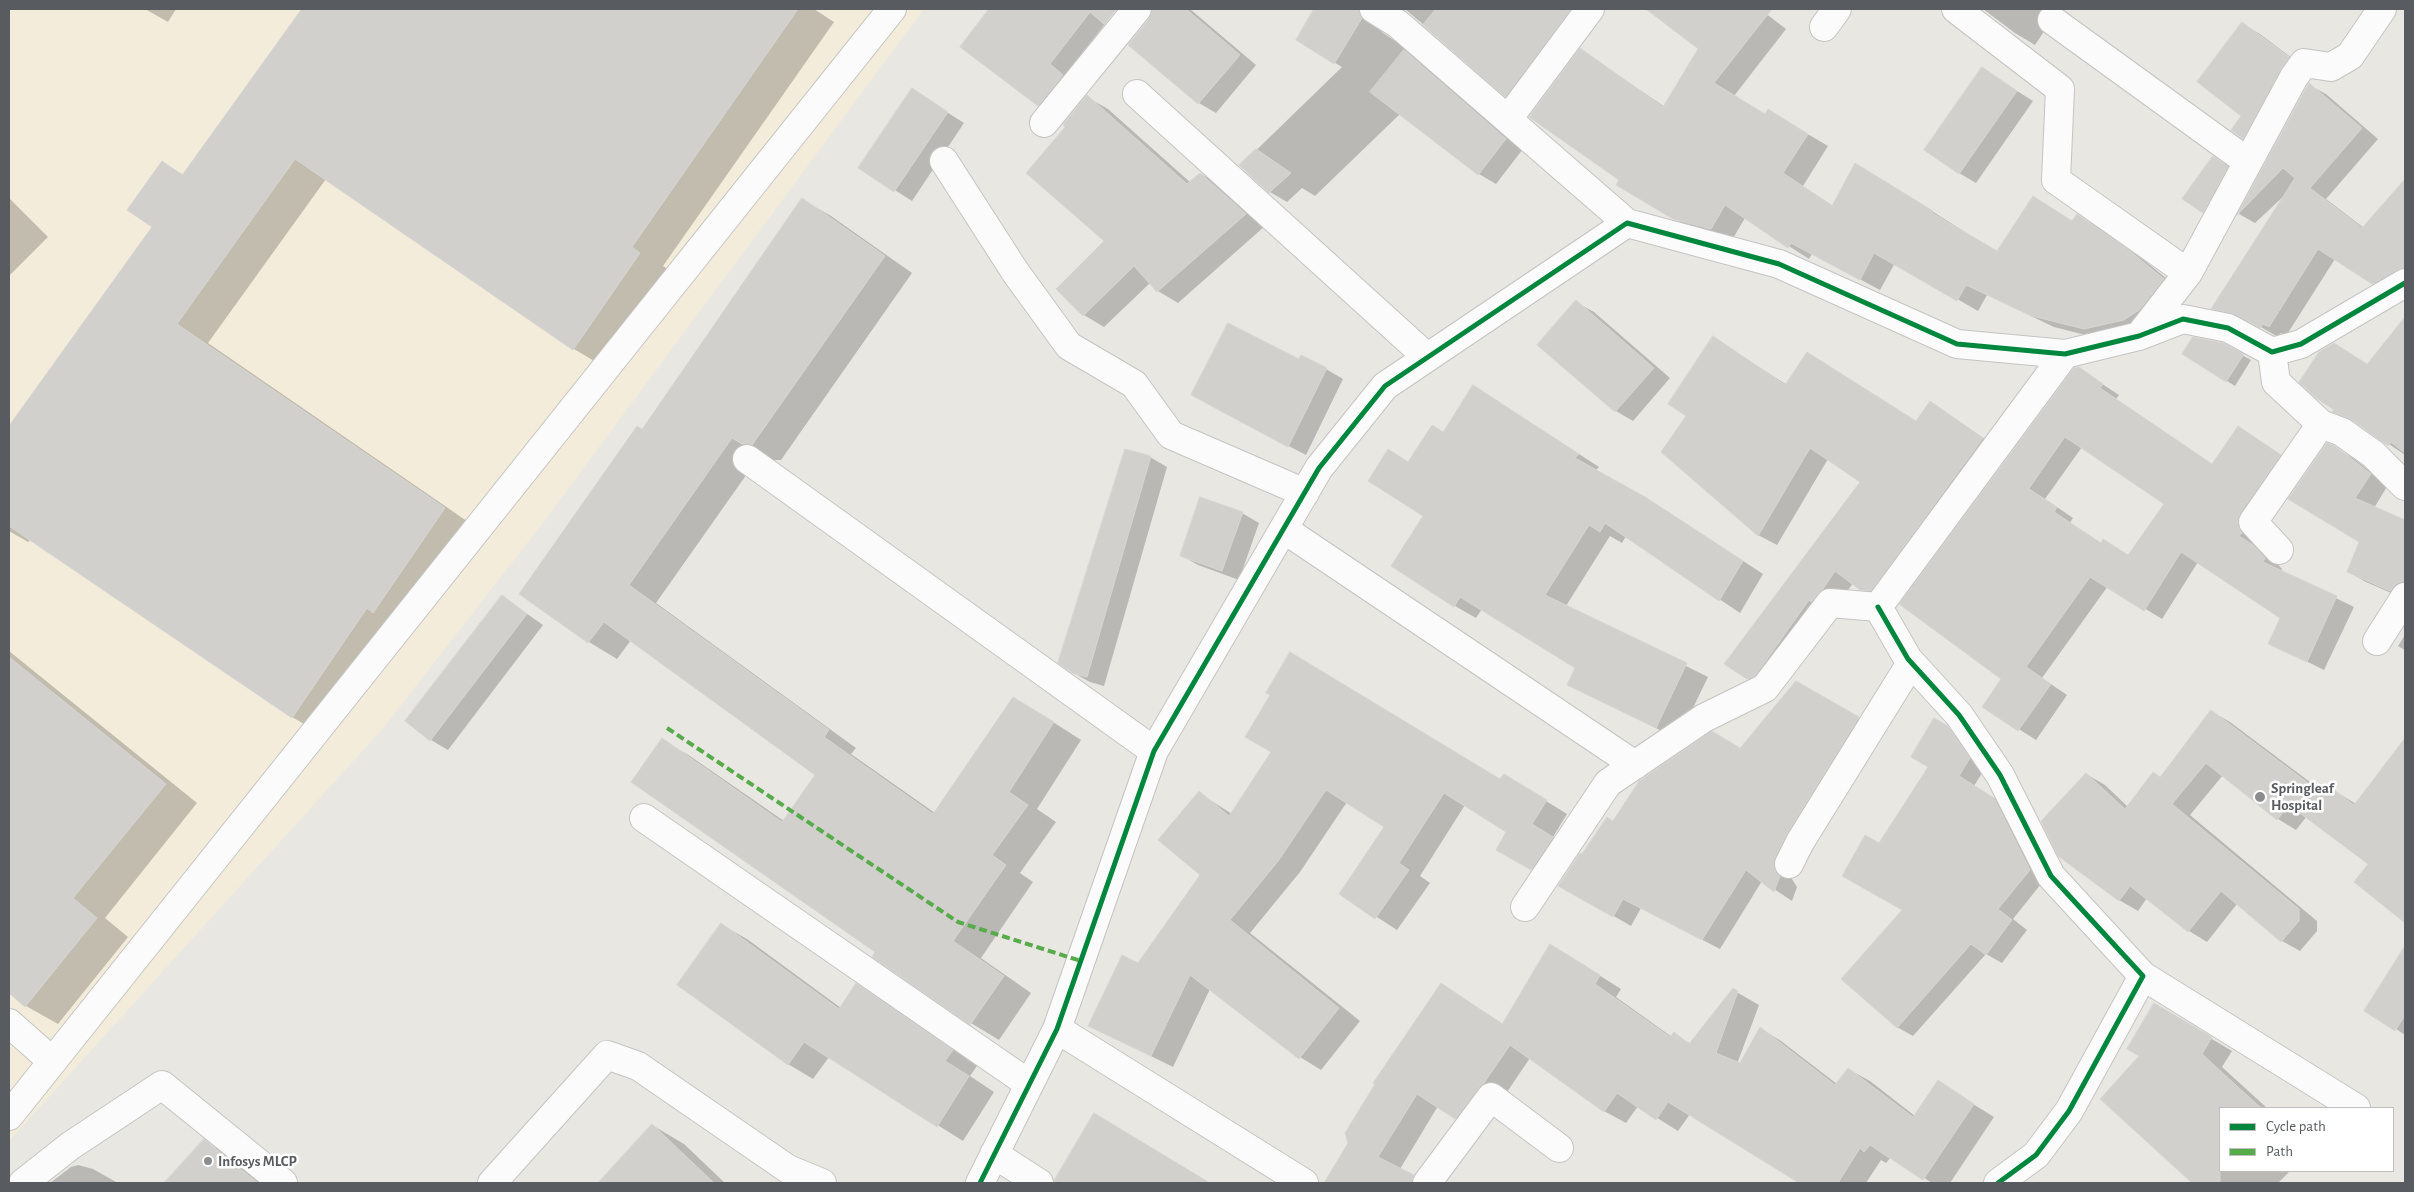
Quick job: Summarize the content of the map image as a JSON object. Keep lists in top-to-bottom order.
{
  "places": ["Springleaf Hospital", "Infosys MLCP"],
  "legend": ["Cycle path", "Path"]
}
